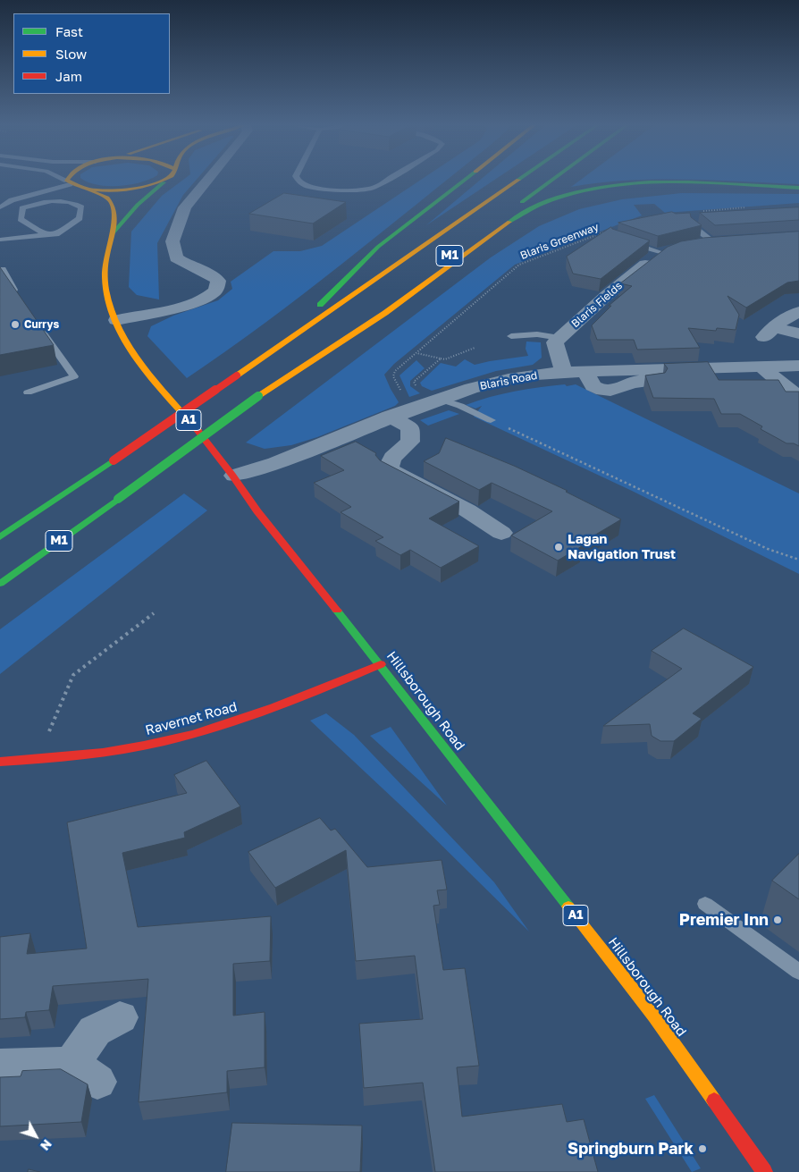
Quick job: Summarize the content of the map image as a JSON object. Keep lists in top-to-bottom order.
{
  "streets": {
    "main road": [
      "M1",
      "A1",
      "Hillsborough Road",
      "Ravernet Road"
    ],
    "street": ["Blaris Fields", "Blaris Road"],
    "path": ["Blaris Greenway"]
  },
  "crossings": [
    ["Blaris Fields", "Blaris Road"],
    ["Blaris Road", "Hillsborough Road"],
    ["A1", "Hillsborough Road"],
    ["Hillsborough Road", "Ravernet Road"]
  ],
  "places": [
    "Currys",
    "Lagan Navigation Trust",
    "Premier Inn",
    "Springburn Park"
  ],
  "legend": ["Fast", "Slow", "Jam"],
  "north": "bottom right"
}
